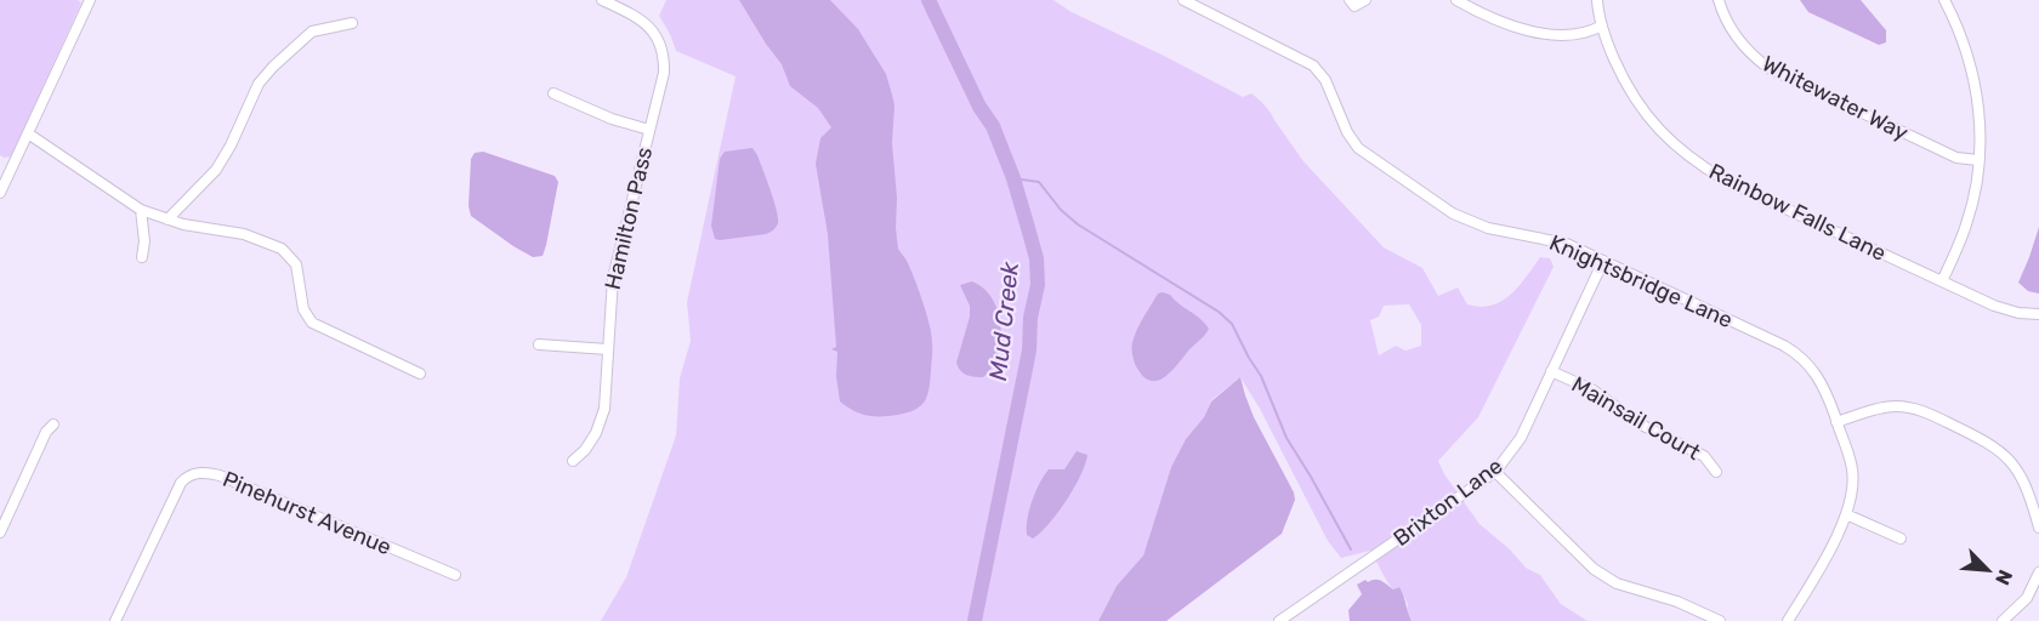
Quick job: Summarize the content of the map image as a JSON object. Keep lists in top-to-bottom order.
{
  "streets": {
    "street": [
      "Whitewater Way",
      "Rainbow Falls Lane",
      "Hamilton Pass",
      "Knightsbridge Lane",
      "Mainsail Court",
      "Brixton Lane",
      "Pinehurst Avenue"
    ]
  },
  "crossings": [
    ["Knightsbridge Lane", "Brixton Lane"],
    ["Mainsail Court", "Brixton Lane"]
  ],
  "water": ["Mud Creek"],
  "north": "bottom right"
}
